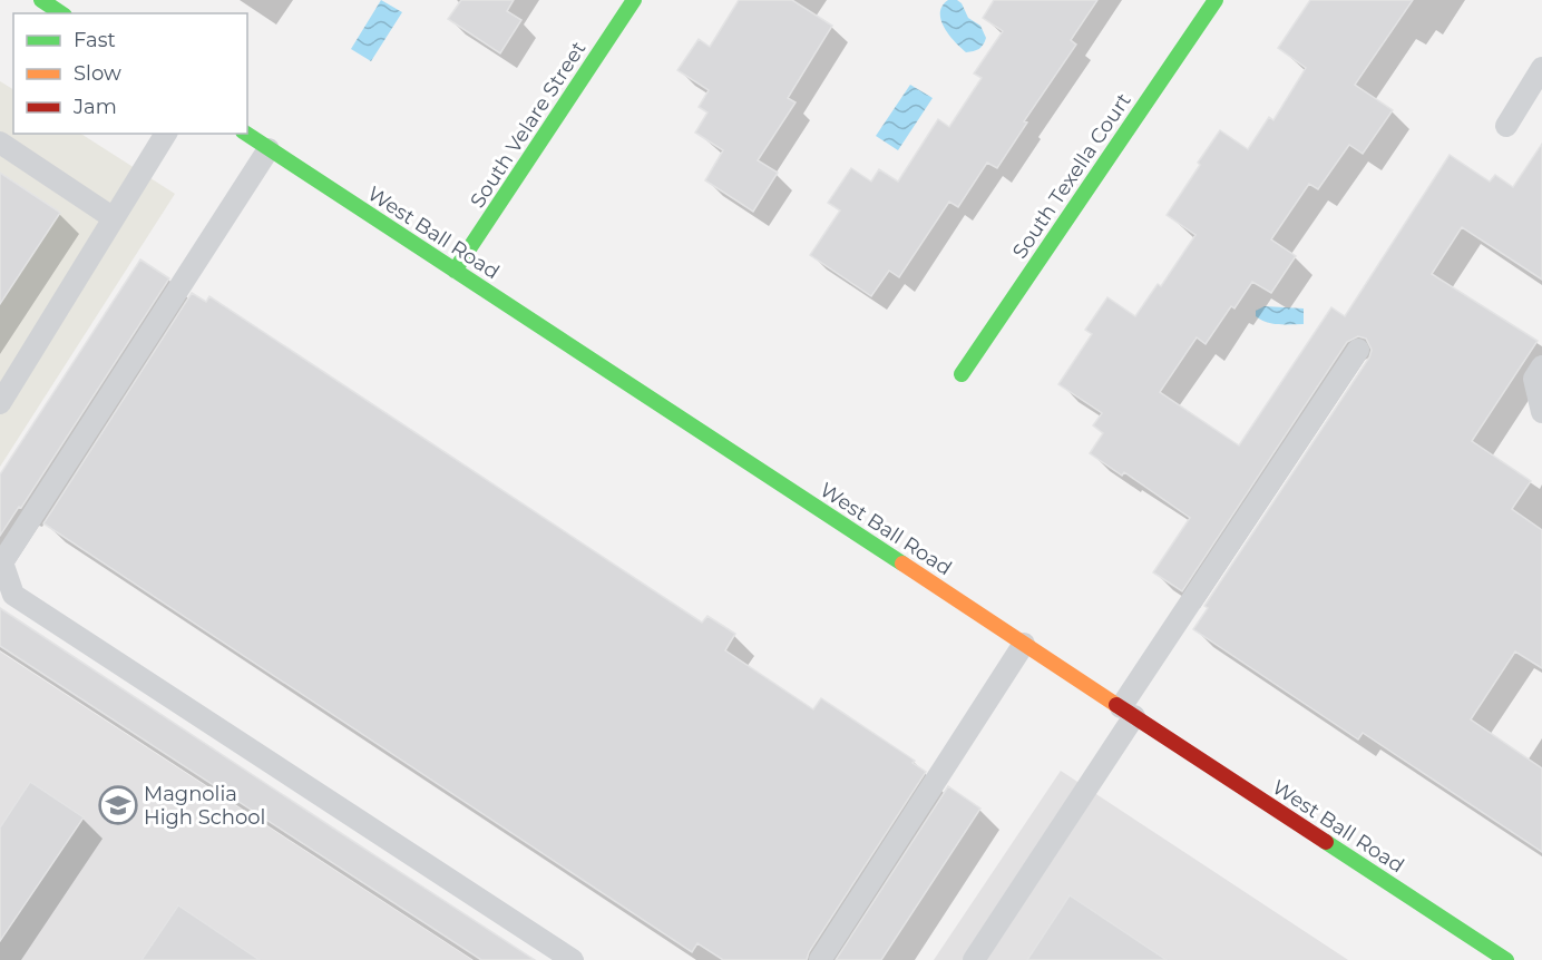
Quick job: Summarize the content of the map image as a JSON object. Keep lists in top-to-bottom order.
{
  "streets": {
    "main road": ["South Velare Street", "South Texella Court", "West Ball Road"]
  },
  "crossings": [
    ["South Velare Street", "West Ball Road"]
  ],
  "places": {
    "school or university": ["Magnolia High School"]
  },
  "legend": ["Fast", "Slow", "Jam"]
}
